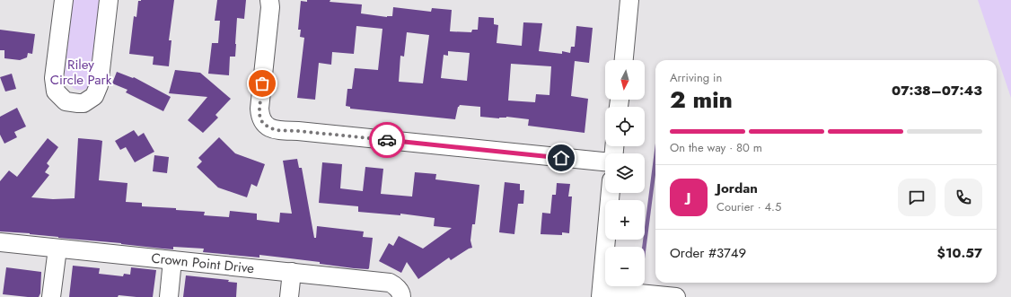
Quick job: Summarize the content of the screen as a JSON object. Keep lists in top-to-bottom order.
{
  "streets": {
    "street": ["Crown Point Drive"]
  },
  "parks": ["Riley Circle Park"],
  "north": "bottom",
  "page": {
    "map_buttons": ["+", "−"],
    "heading": ["2 min", "Arriving in", "07:38–07:43"],
    "panel": [
      "Jordan",
      "Courier · 4.5",
      "Order #3749",
      "$10.57"
    ],
    "bar": "On the way · 80 m",
    "round": "J"
  }
}
